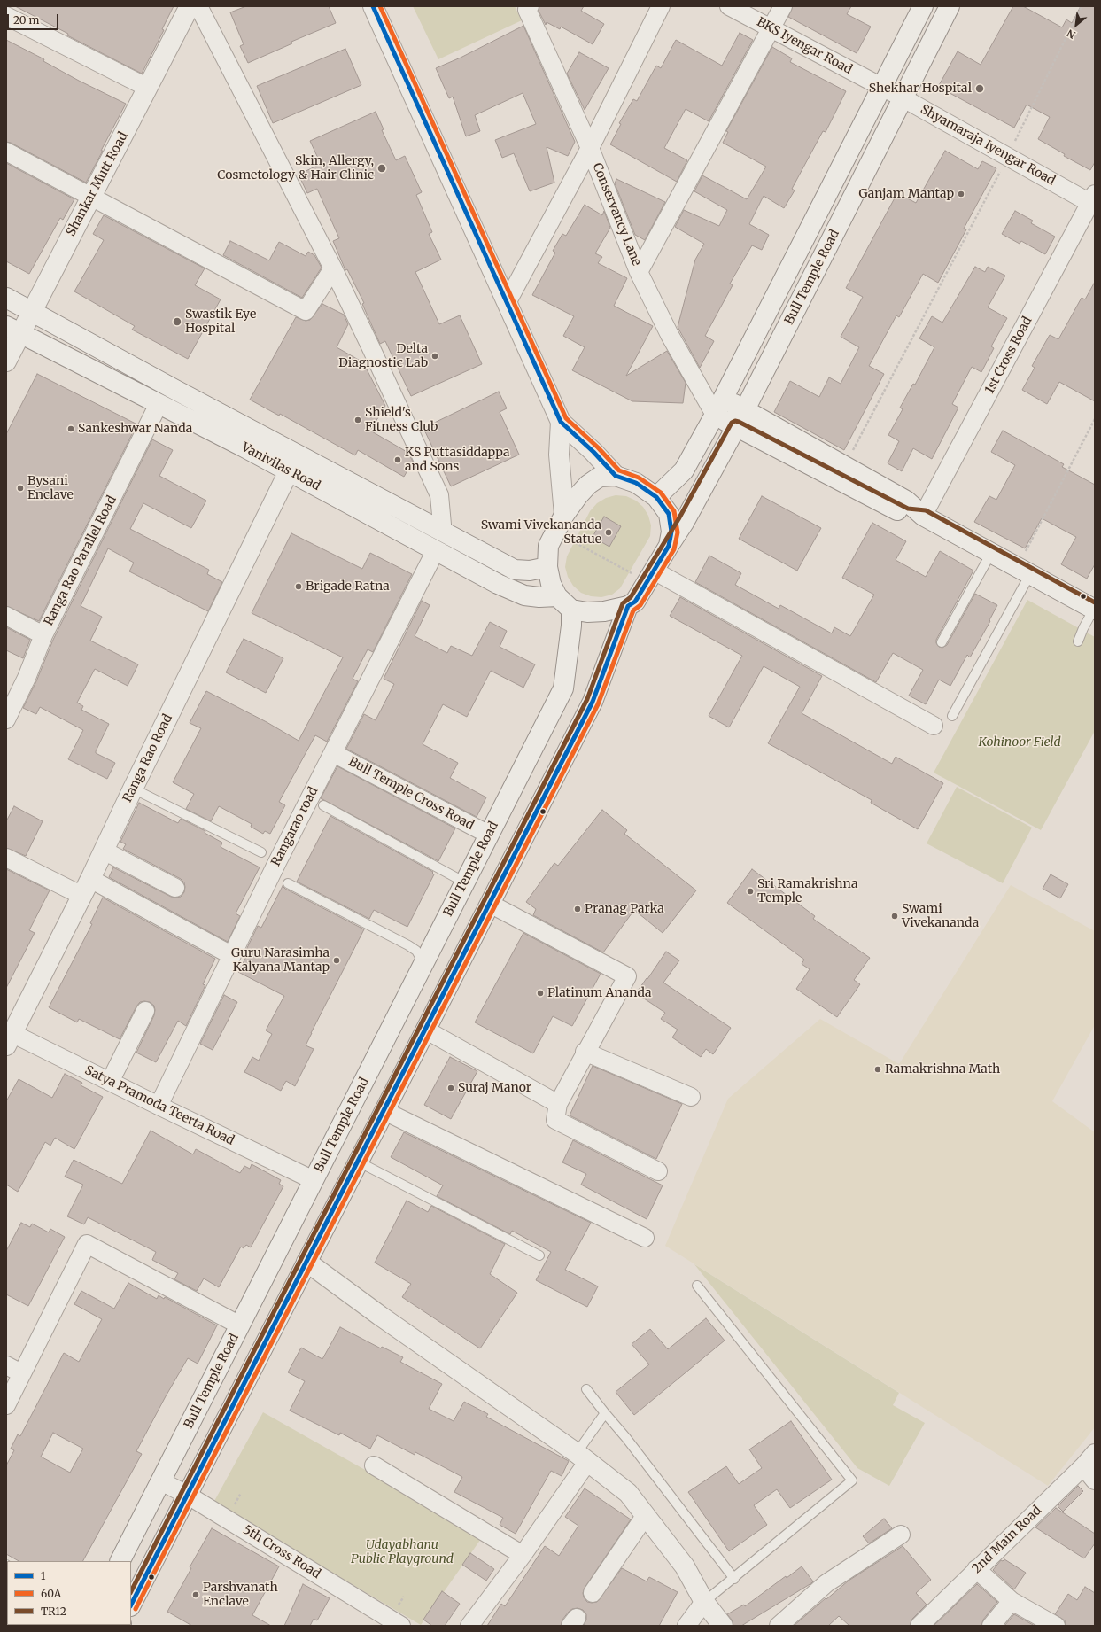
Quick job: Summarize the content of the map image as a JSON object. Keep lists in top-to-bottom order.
{
  "streets": {
    "main road": [
      "Shankar Mutt Road",
      "Bull Temple Road",
      "Vanivilas Road",
      "Ranga Rao Road"
    ],
    "street": [
      "BKS Iyengar Road",
      "Shyamaraja Iyengar Road",
      "Conservancy Lane",
      "1st Cross Road",
      "Ranga Rao Parallel Road",
      "Bull Temple Cross Road",
      "Rangarao road",
      "Satya Pramoda Teerta Road",
      "2nd Main Road",
      "5th Cross Road"
    ]
  },
  "crossings": [
    ["BKS Iyengar Road", "Shyamaraja Iyengar Road"],
    ["BKS Iyengar Road", "Bull Temple Road"],
    ["Shyamaraja Iyengar Road", "Bull Temple Road"],
    ["Shyamaraja Iyengar Road", "1st Cross Road"],
    ["Shankar Mutt Road", "Vanivilas Road"],
    ["Conservancy Lane", "Bull Temple Road"],
    ["Bull Temple Road", "Bull Temple Cross Road"],
    ["Bull Temple Road", "Satya Pramoda Teerta Road"],
    ["Bull Temple Road", "5th Cross Road"],
    ["Vanivilas Road", "Ranga Rao Parallel Road"],
    ["Vanivilas Road", "Ranga Rao Road"],
    ["Vanivilas Road", "Rangarao road"],
    ["Ranga Rao Road", "Satya Pramoda Teerta Road"],
    ["Bull Temple Cross Road", "Rangarao road"],
    ["Rangarao road", "Satya Pramoda Teerta Road"]
  ],
  "parks": ["Kohinoor Field", "Udayabhanu Public Playground"],
  "places": [
    "Shekhar Hospital",
    "Skin, Allergy, Cosmetology & Hair Clinic",
    "Ganjam Mantap",
    "Swastik Eye Hospital",
    "Delta Diagnostic Lab",
    "Shield's Fitness Club",
    "Sankeshwar Nanda",
    "KS Puttasiddappa and Sons",
    "Bysani Enclave",
    "Swami Vivekananda Statue",
    "Brigade Ratna",
    "Sri Ramakrishna Temple",
    "Pranag Parka",
    "Swami Vivekananda",
    "Guru Narasimha Kalyana Mantap",
    "Platinum Ananda",
    "Ramakrishna Math",
    "Suraj Manor",
    "Parshvanath Enclave"
  ],
  "lines": ["transit line 1", "transit line 60A", "transit line TR12"],
  "legend": ["1", "60A", "TR12"],
  "scale_bar": "20 m",
  "north": "bottom left"
}
